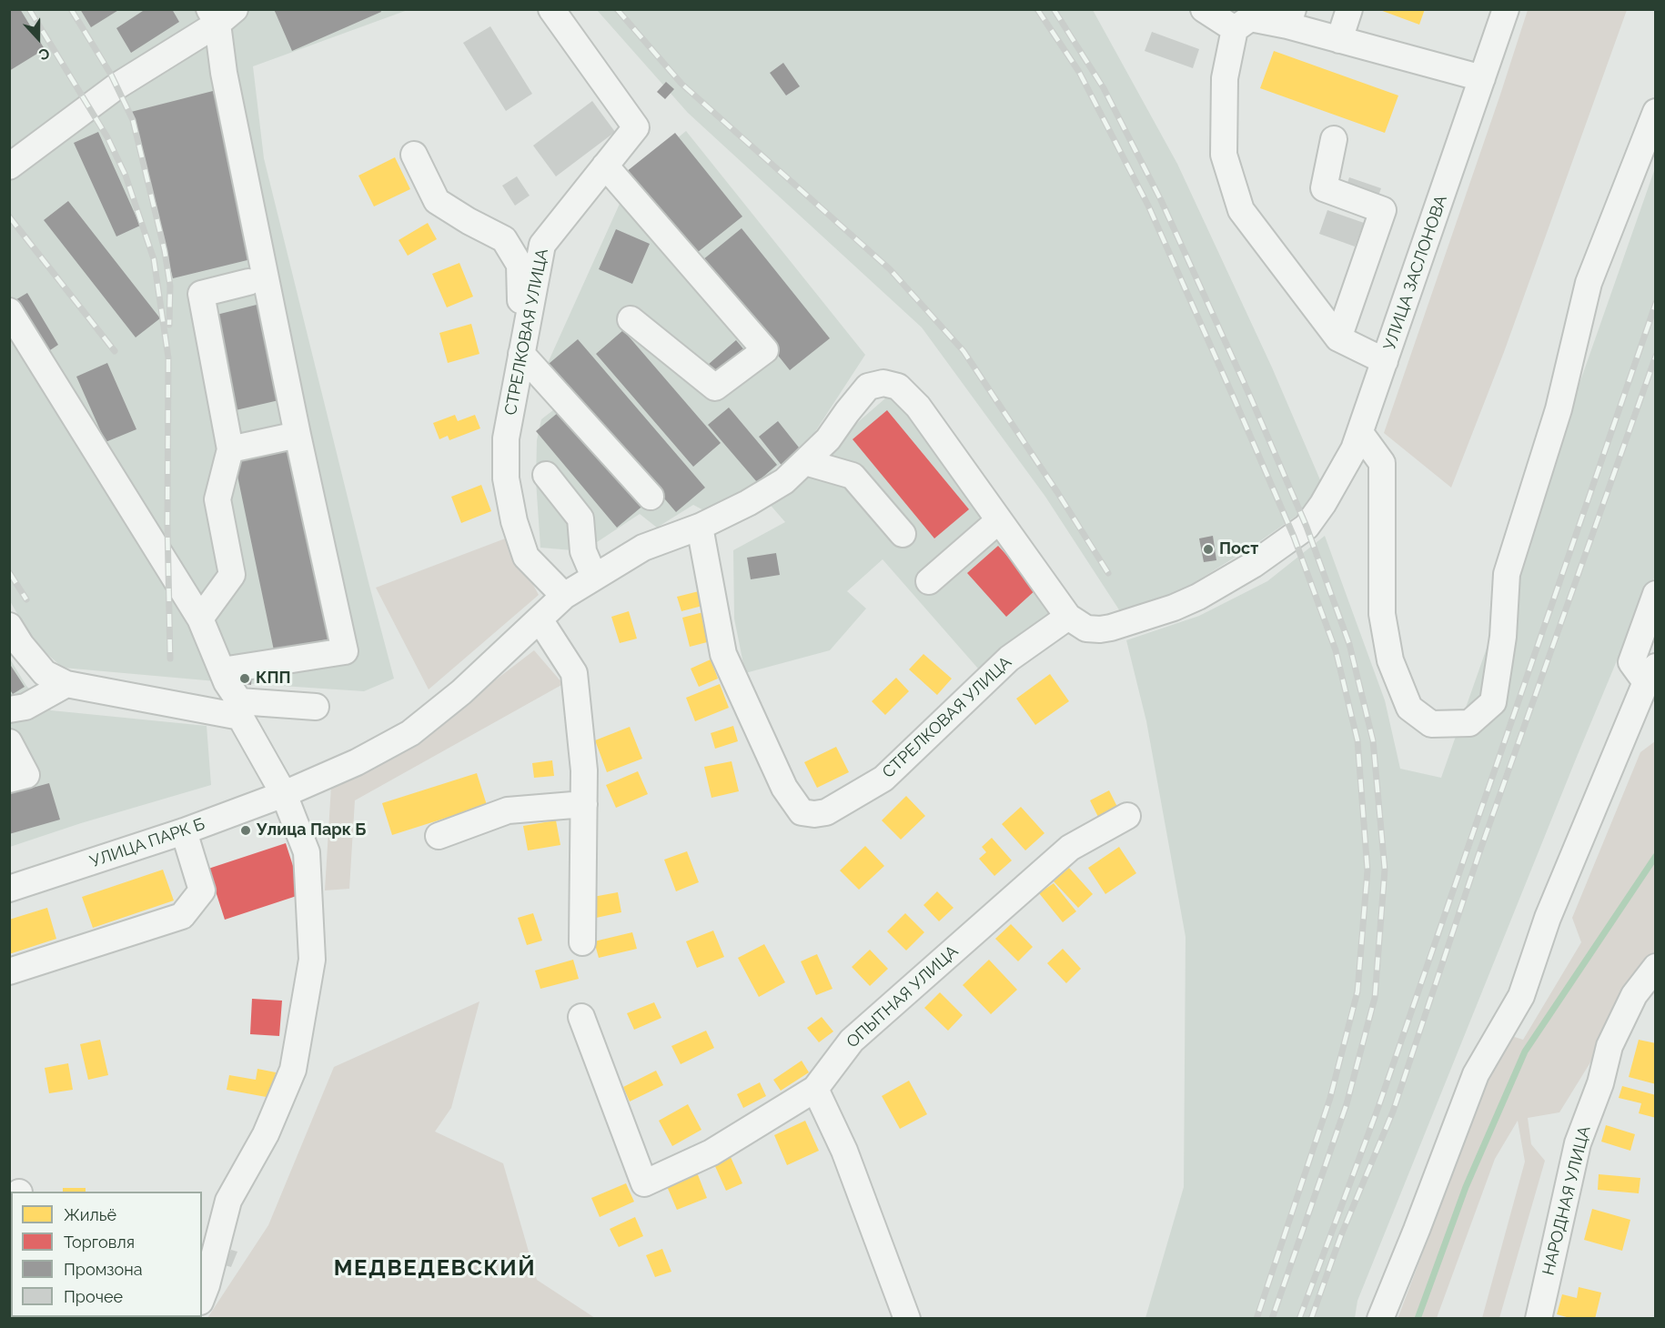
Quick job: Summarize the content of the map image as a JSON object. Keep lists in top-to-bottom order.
{
  "streets": {
    "street": [
      "УЛИЦА ЗАСЛОНОВА",
      "СТРЕЛКОВАЯ УЛИЦА",
      "УЛИЦА ПАРК Б",
      "ОПЫТНАЯ УЛИЦА",
      "НАРОДНАЯ УЛИЦА"
    ]
  },
  "crossings": [
    ["УЛИЦА ЗАСЛОНОВА", "СТРЕЛКОВАЯ УЛИЦА"]
  ],
  "districts": ["МЕДВЕДЕВСКИЙ"],
  "places": ["Пост", "КПП", "Улица Парк Б"],
  "legend": [
    "Жильё",
    "Торговля",
    "Промзона",
    "Прочее"
  ],
  "north": "bottom"
}
